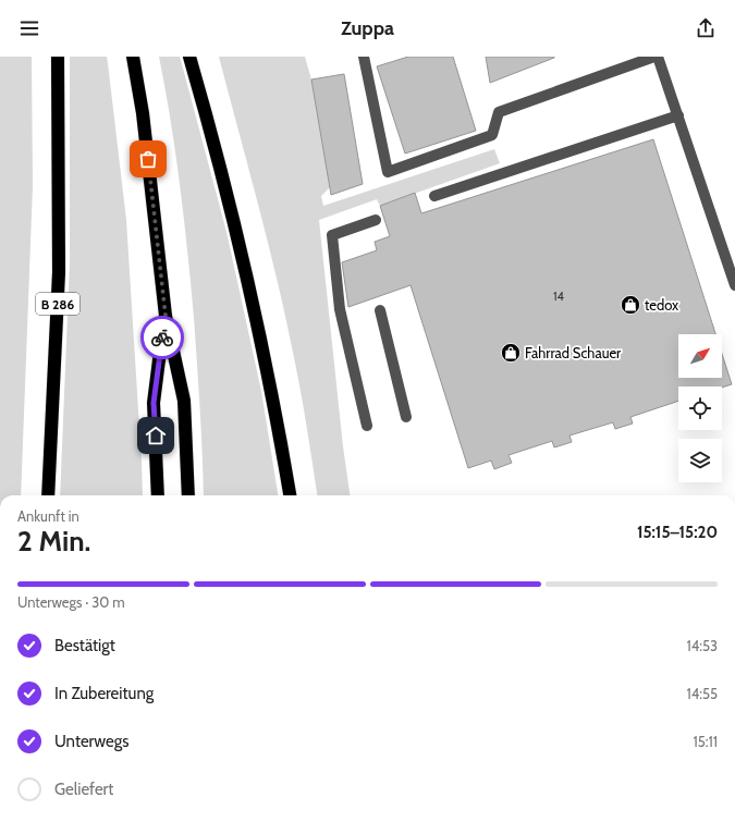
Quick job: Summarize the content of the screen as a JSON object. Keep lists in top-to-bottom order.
{
  "streets": {
    "highway": ["B 286"]
  },
  "places": {
    "shop": ["tedox", "Fahrrad Schauer"]
  },
  "house_numbers": ["14"],
  "north": "top right",
  "page": {
    "header": "Zuppa",
    "heading": ["2 Min.", "Ankunft in", "15:15–15:20"],
    "bar": "Unterwegs · 30 m",
    "list": [
      ["Bestätigt", "14:53"],
      ["In Zubereitung", "14:55"],
      ["Unterwegs", "15:11"],
      "Geliefert"
    ]
  }
}
